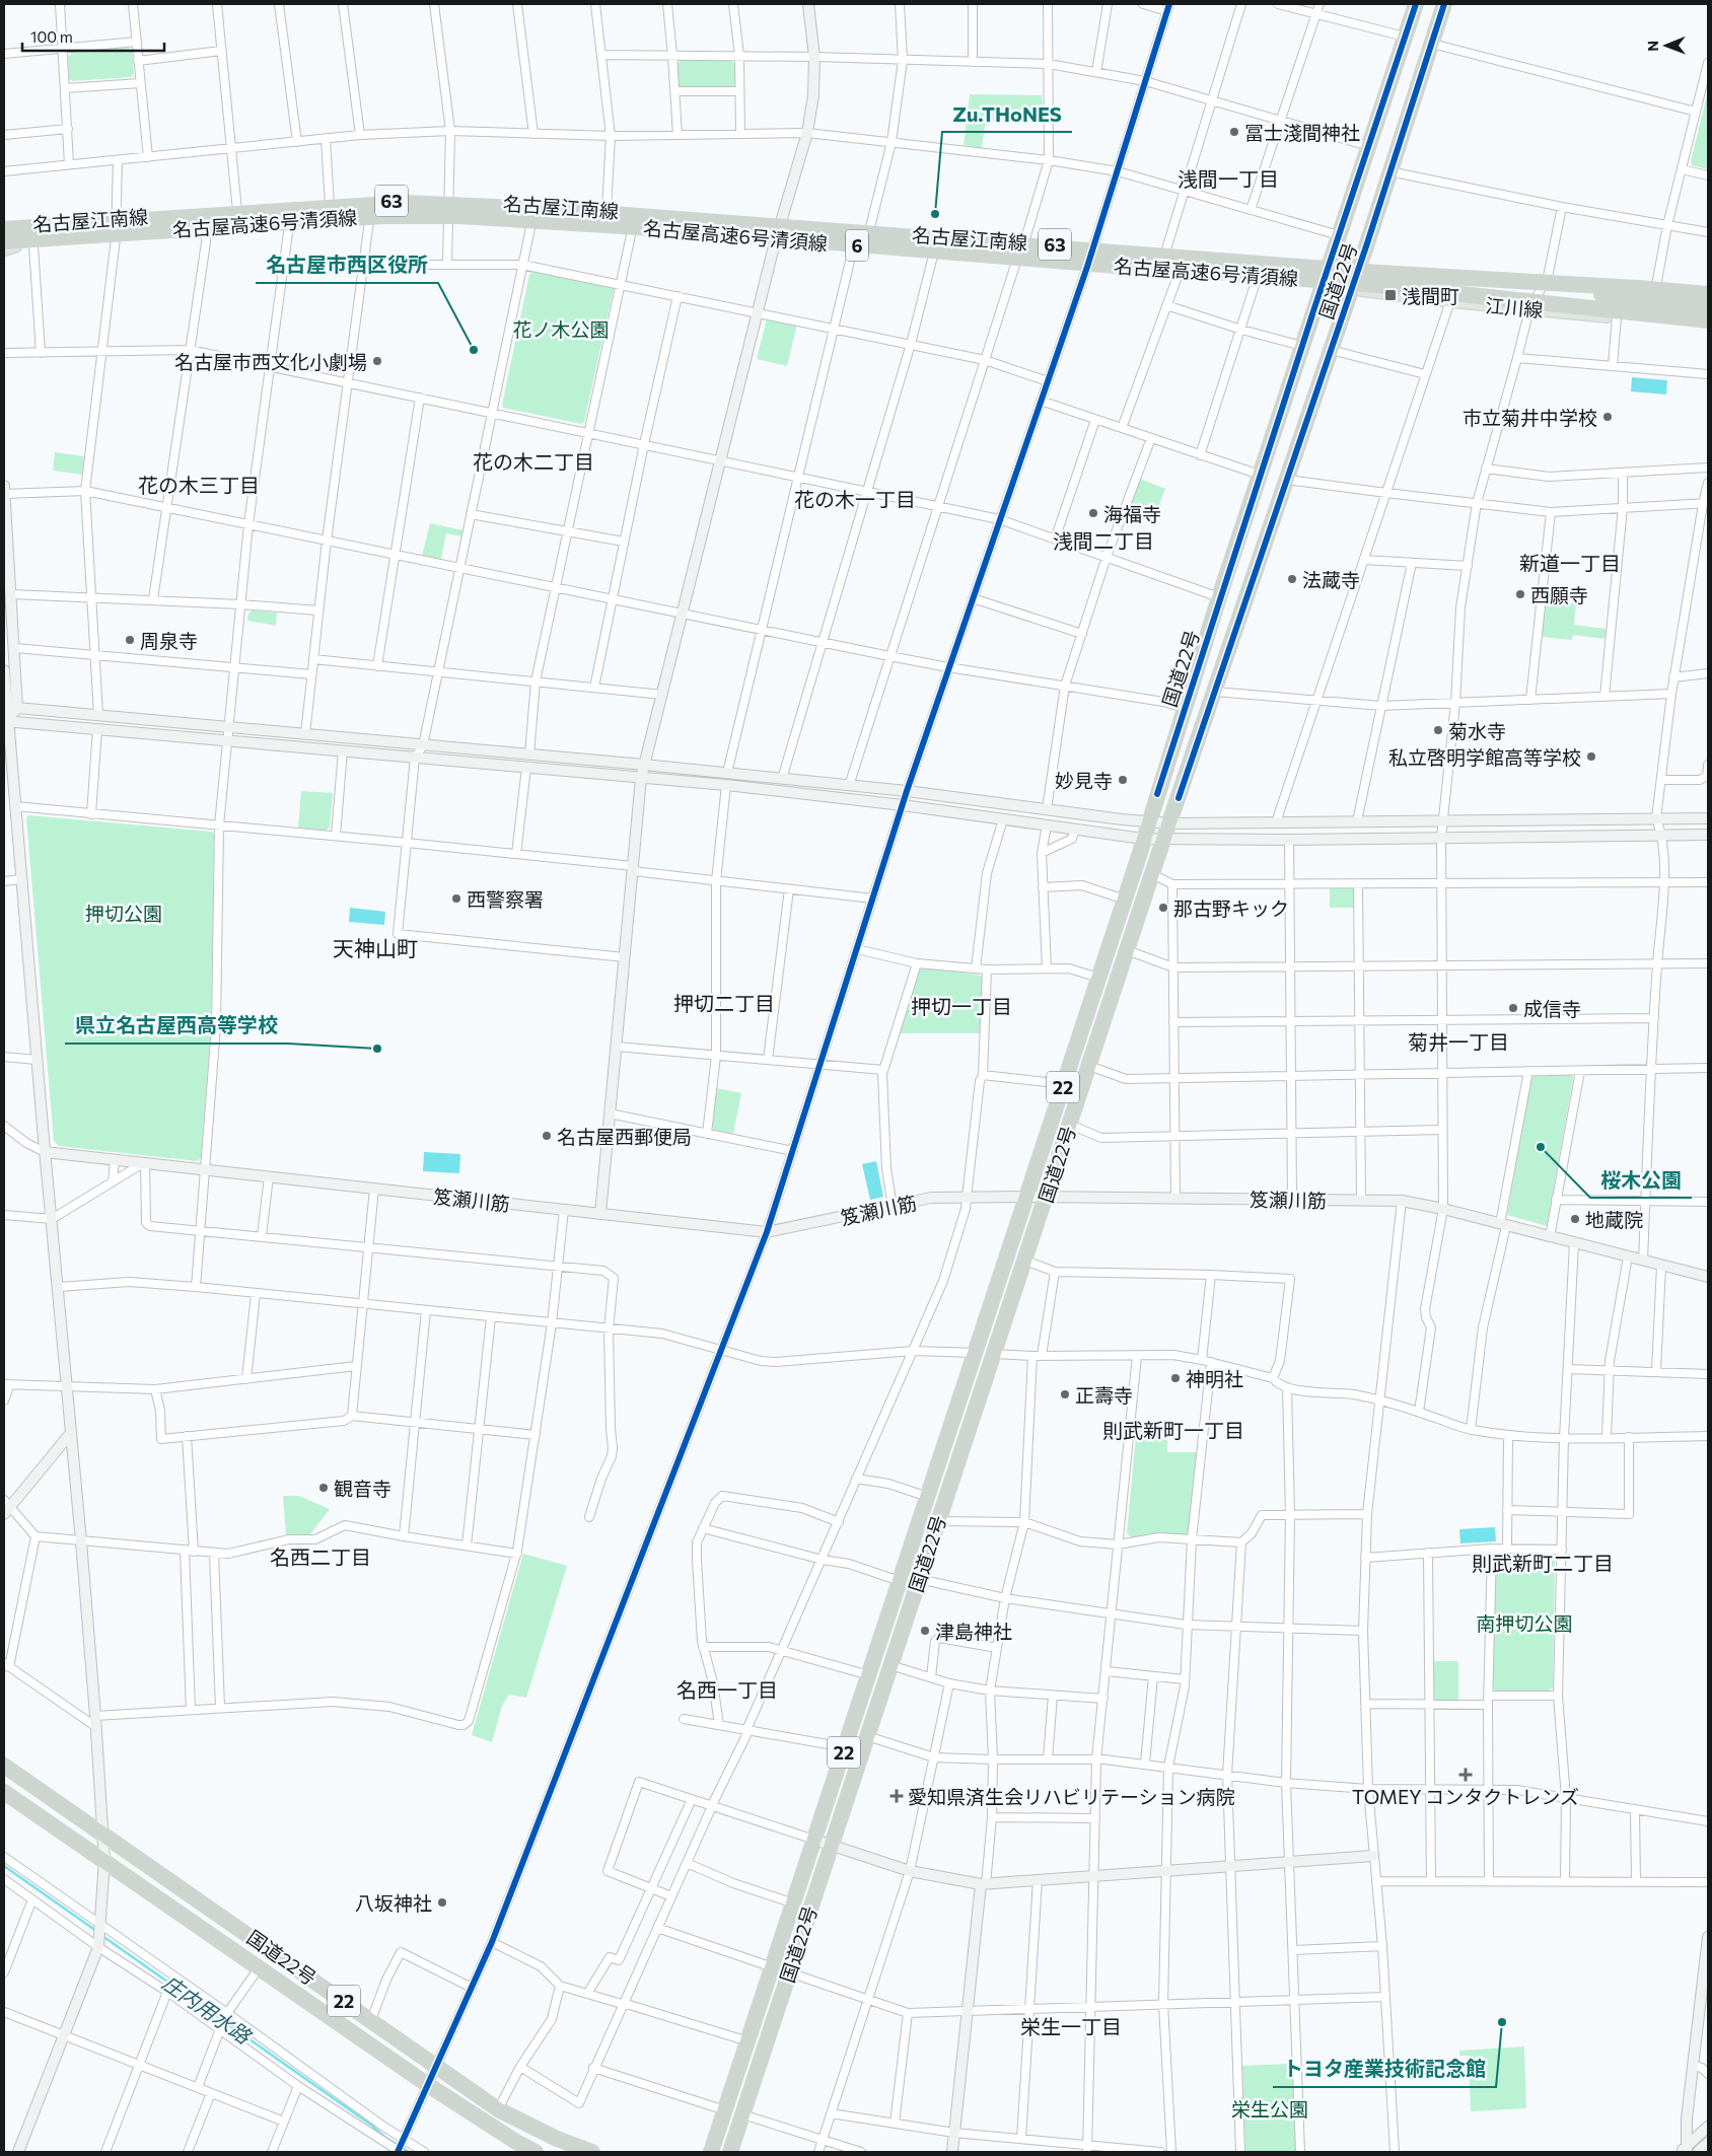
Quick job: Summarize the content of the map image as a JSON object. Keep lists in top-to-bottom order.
{
  "streets": {
    "highway": [
      "名古屋高速6号清須線",
      "6",
      "国道22号",
      "22"
    ],
    "main road": ["63", "名古屋江南線", "江川線"],
    "street": ["笈瀬川筋"]
  },
  "crossings": [
    ["名古屋江南線", "名古屋高速6号清須線"],
    ["名古屋江南線", "国道22号"],
    ["名古屋江南線", "江川線"],
    ["名古屋高速6号清須線", "江川線"],
    ["国道22号", "江川線"],
    ["国道22号", "笈瀬川筋"]
  ],
  "districts": [
    "浅間一丁目",
    "花の木二丁目",
    "花の木三丁目",
    "花の木一丁目",
    "浅間二丁目",
    "新道一丁目",
    "天神山町",
    "押切二丁目",
    "押切一丁目",
    "菊井一丁目",
    "則武新町一丁目",
    "名西二丁目",
    "則武新町二丁目",
    "名西一丁目",
    "栄生一丁目"
  ],
  "water": ["庄内用水路"],
  "parks": [
    "花ノ木公園",
    "押切公園",
    "南押切公園",
    "栄生公園"
  ],
  "places": {
    "other": [
      "冨士淺間神社",
      "Zu.THoNES",
      "名古屋市西区役所",
      "名古屋市西文化小劇場",
      "市立菊井中学校",
      "海福寺",
      "法蔵寺",
      "西願寺",
      "周泉寺",
      "菊水寺",
      "私立啓明学館高等学校",
      "妙見寺",
      "西警察署",
      "那古野キック",
      "成信寺",
      "県立名古屋西高等学校",
      "名古屋西郵便局",
      "桜木公園",
      "地蔵院",
      "神明社",
      "正壽寺",
      "観音寺",
      "津島神社",
      "八坂神社",
      "トヨタ産業技術記念館"
    ],
    "transit": ["浅間町"],
    "health": ["TOMEY コンタクトレンズ", "愛知県済生会リハビリテーション病院"]
  },
  "scale_bar": "100 m",
  "north": "left"
}
